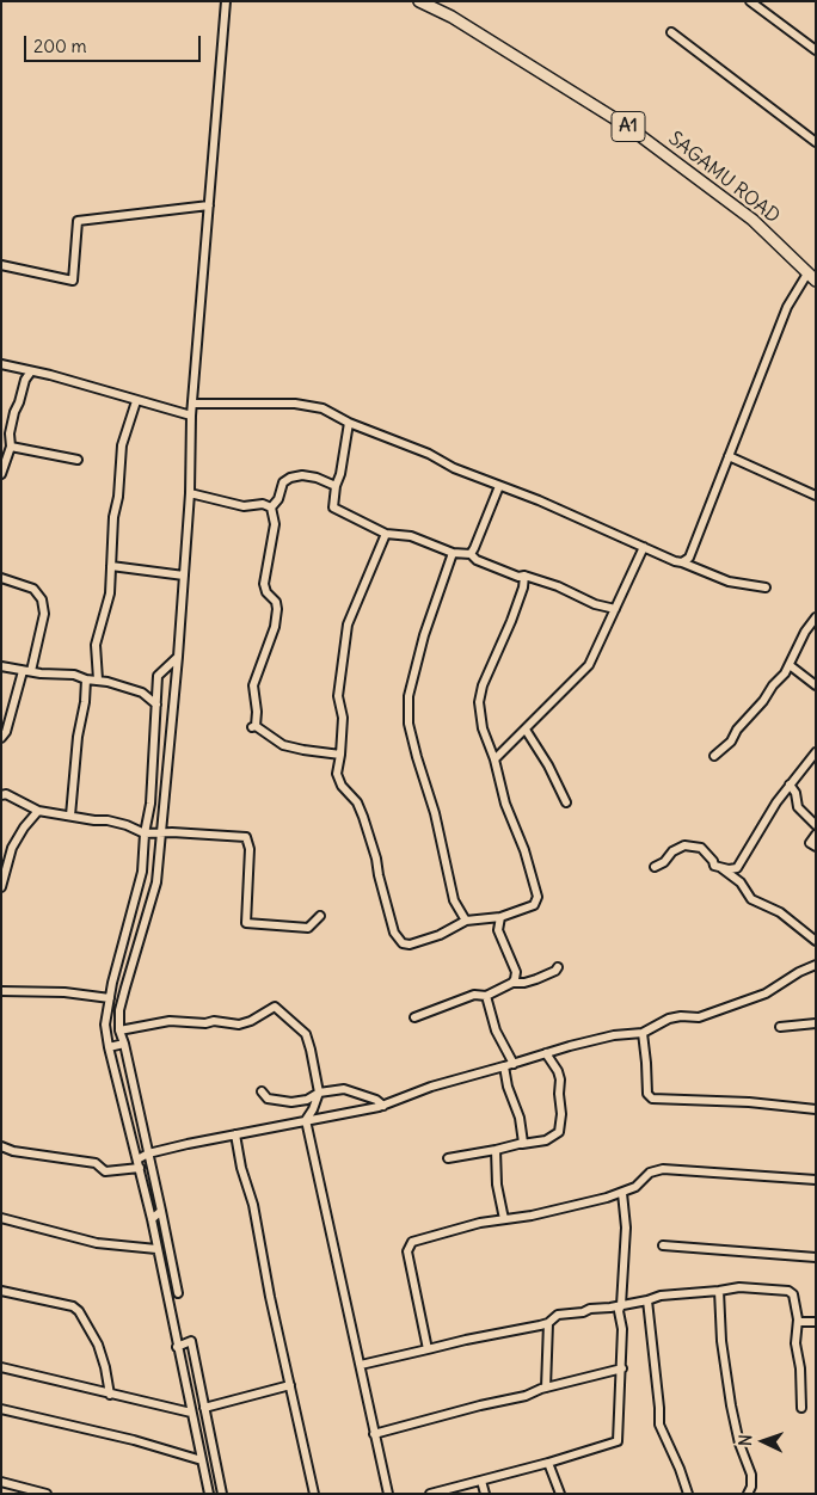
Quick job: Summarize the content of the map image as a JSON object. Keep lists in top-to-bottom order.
{
  "streets": {
    "highway": ["A1", "SAGAMU ROAD"]
  },
  "scale_bar": "200 m",
  "north": "left"
}
